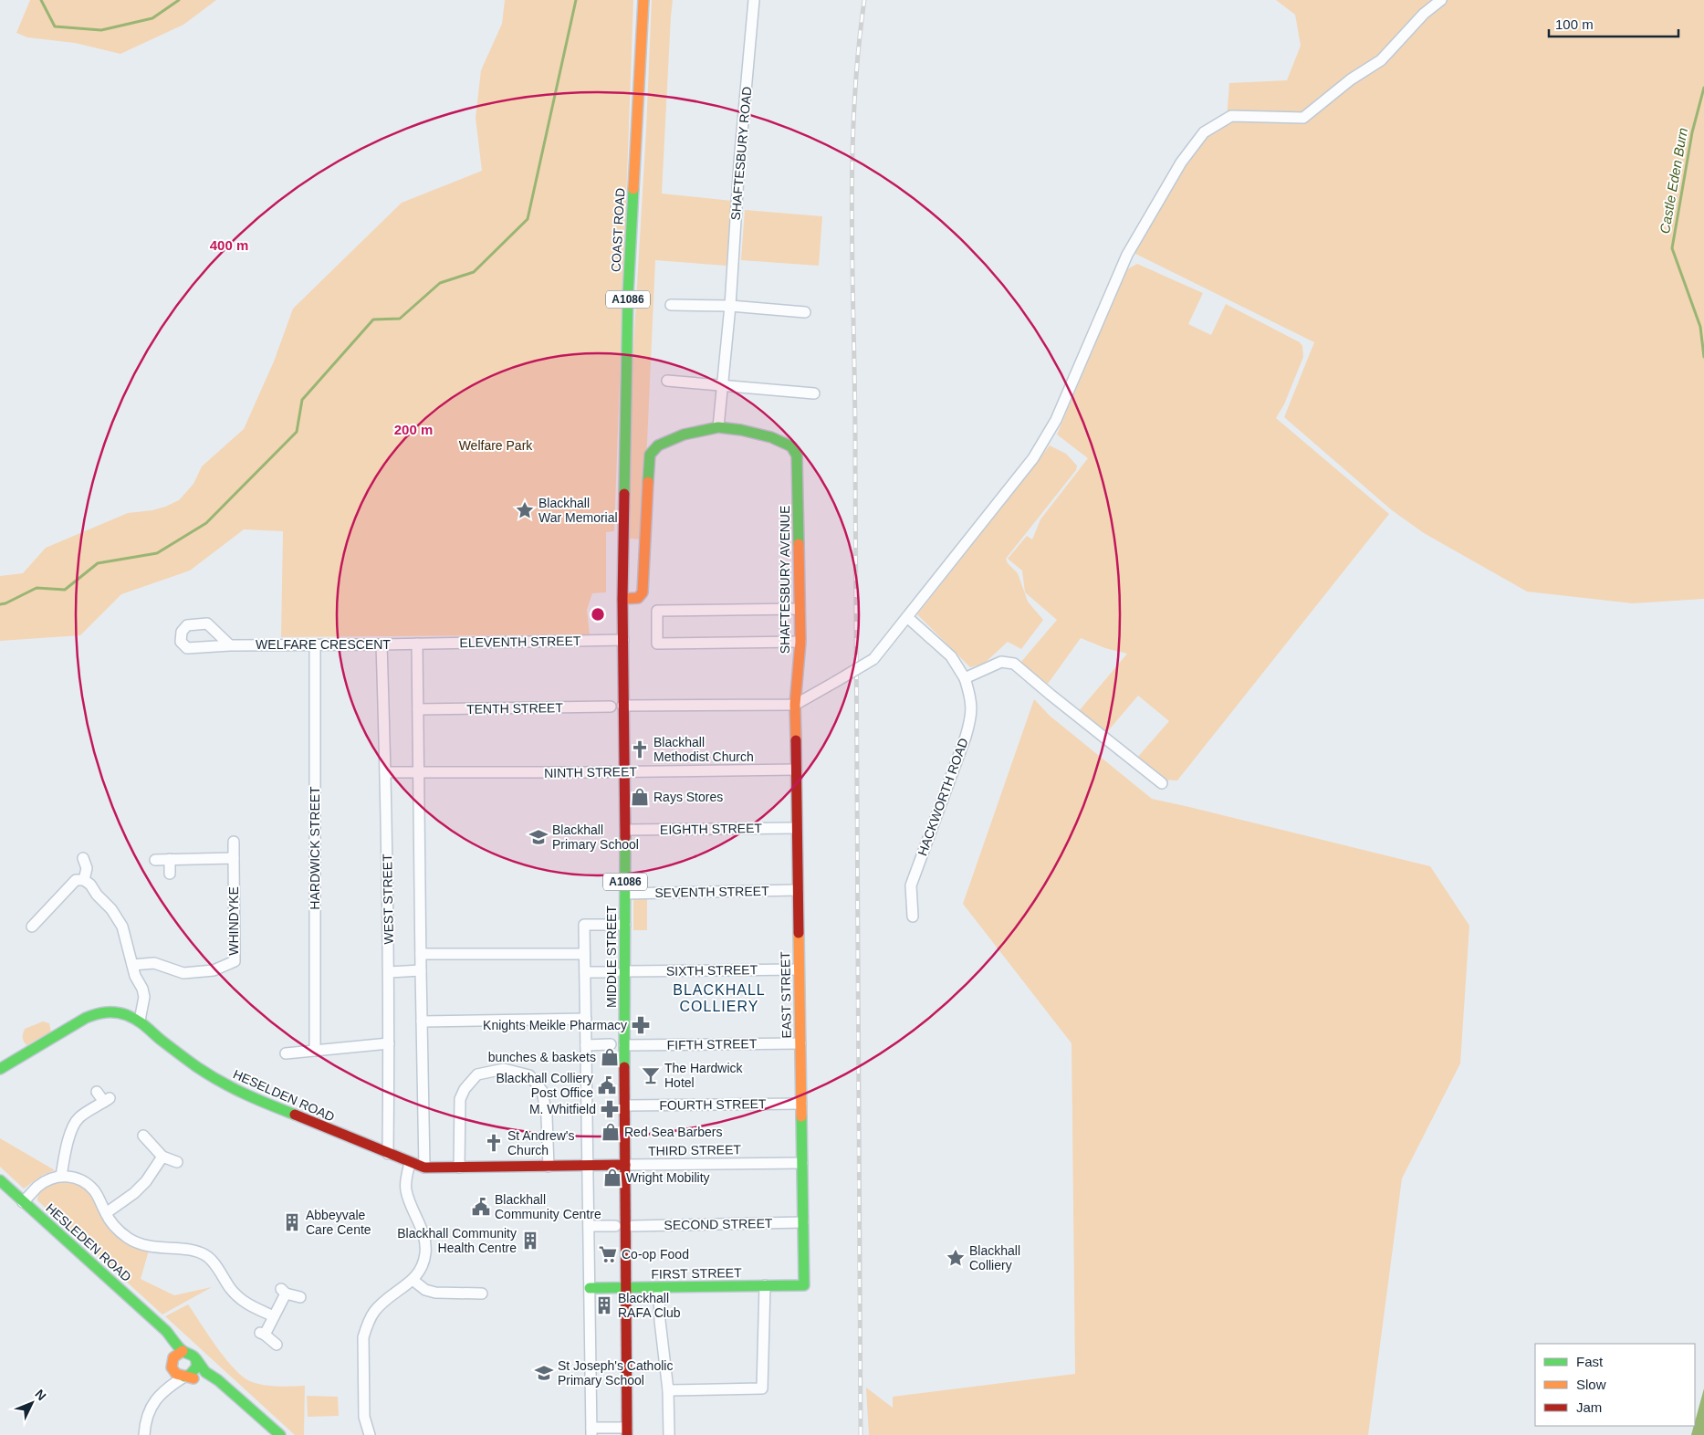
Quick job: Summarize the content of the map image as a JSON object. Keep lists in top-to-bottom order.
{
  "streets": {
    "street": [
      "SHAFTESBURY ROAD",
      "COAST ROAD",
      "A1086",
      "SHAFTESBURY AVENUE",
      "ELEVENTH STREET",
      "WELFARE CRESCENT",
      "TENTH STREET",
      "NINTH STREET",
      "HACKWORTH ROAD",
      "EIGHTH STREET",
      "HARDWICK STREET",
      "SEVENTH STREET",
      "WEST STREET",
      "WHINDYKE",
      "MIDDLE STREET",
      "SIXTH STREET",
      "EAST STREET",
      "FIFTH STREET",
      "HESELDEN ROAD",
      "FOURTH STREET",
      "THIRD STREET",
      "SECOND STREET",
      "HESLEDEN ROAD",
      "FIRST STREET"
    ]
  },
  "crossings": [
    ["SHAFTESBURY ROAD", "SHAFTESBURY AVENUE"],
    ["COAST ROAD", "MIDDLE STREET"],
    ["A1086", "MIDDLE STREET"],
    ["A1086", "FIRST STREET"],
    ["SHAFTESBURY AVENUE", "EAST STREET"],
    ["ELEVENTH STREET", "WELFARE CRESCENT"],
    ["ELEVENTH STREET", "MIDDLE STREET"],
    ["WELFARE CRESCENT", "HARDWICK STREET"],
    ["WELFARE CRESCENT", "WEST STREET"],
    ["NINTH STREET", "WEST STREET"],
    ["NINTH STREET", "MIDDLE STREET"],
    ["NINTH STREET", "EAST STREET"],
    ["EIGHTH STREET", "MIDDLE STREET"],
    ["EIGHTH STREET", "EAST STREET"],
    ["SEVENTH STREET", "MIDDLE STREET"],
    ["SEVENTH STREET", "EAST STREET"],
    ["WEST STREET", "HESELDEN ROAD"],
    ["MIDDLE STREET", "SIXTH STREET"],
    ["MIDDLE STREET", "FIFTH STREET"],
    ["MIDDLE STREET", "FOURTH STREET"],
    ["MIDDLE STREET", "THIRD STREET"],
    ["MIDDLE STREET", "FIRST STREET"],
    ["SIXTH STREET", "EAST STREET"],
    ["EAST STREET", "FIFTH STREET"],
    ["EAST STREET", "FOURTH STREET"],
    ["EAST STREET", "THIRD STREET"],
    ["EAST STREET", "SECOND STREET"],
    ["EAST STREET", "FIRST STREET"],
    ["HESELDEN ROAD", "THIRD STREET"]
  ],
  "districts": ["BLACKHALL COLLIERY"],
  "water": ["Castle Eden Burn"],
  "parks": ["Welfare Park"],
  "places": {
    "place": ["Blackhall War Memorial", "Blackhall Colliery"],
    "church": ["Blackhall Methodist Church", "St Andrew's Church"],
    "shop": [
      "Rays Stores",
      "bunches & baskets",
      "Red Sea Barbers",
      "Wright Mobility"
    ],
    "school or university": ["Blackhall Primary School", "St Joseph's Catholic Primary School"],
    "pharmacy": ["Knights Meikle Pharmacy", "M. Whitfield"],
    "bar": ["The Hardwick Hotel"],
    "public building": ["Blackhall Colliery Post Office", "Blackhall Community Centre"],
    "building": ["Abbeyvale Care Cente", "Blackhall Community Health Centre", "Blackhall RAFA Club"],
    "supermarket": ["Co-op Food"]
  },
  "legend": ["Fast", "Slow", "Jam"],
  "scale_bar": "100 m",
  "north": "top right",
  "rings": ["400 m", "200 m"]
}
